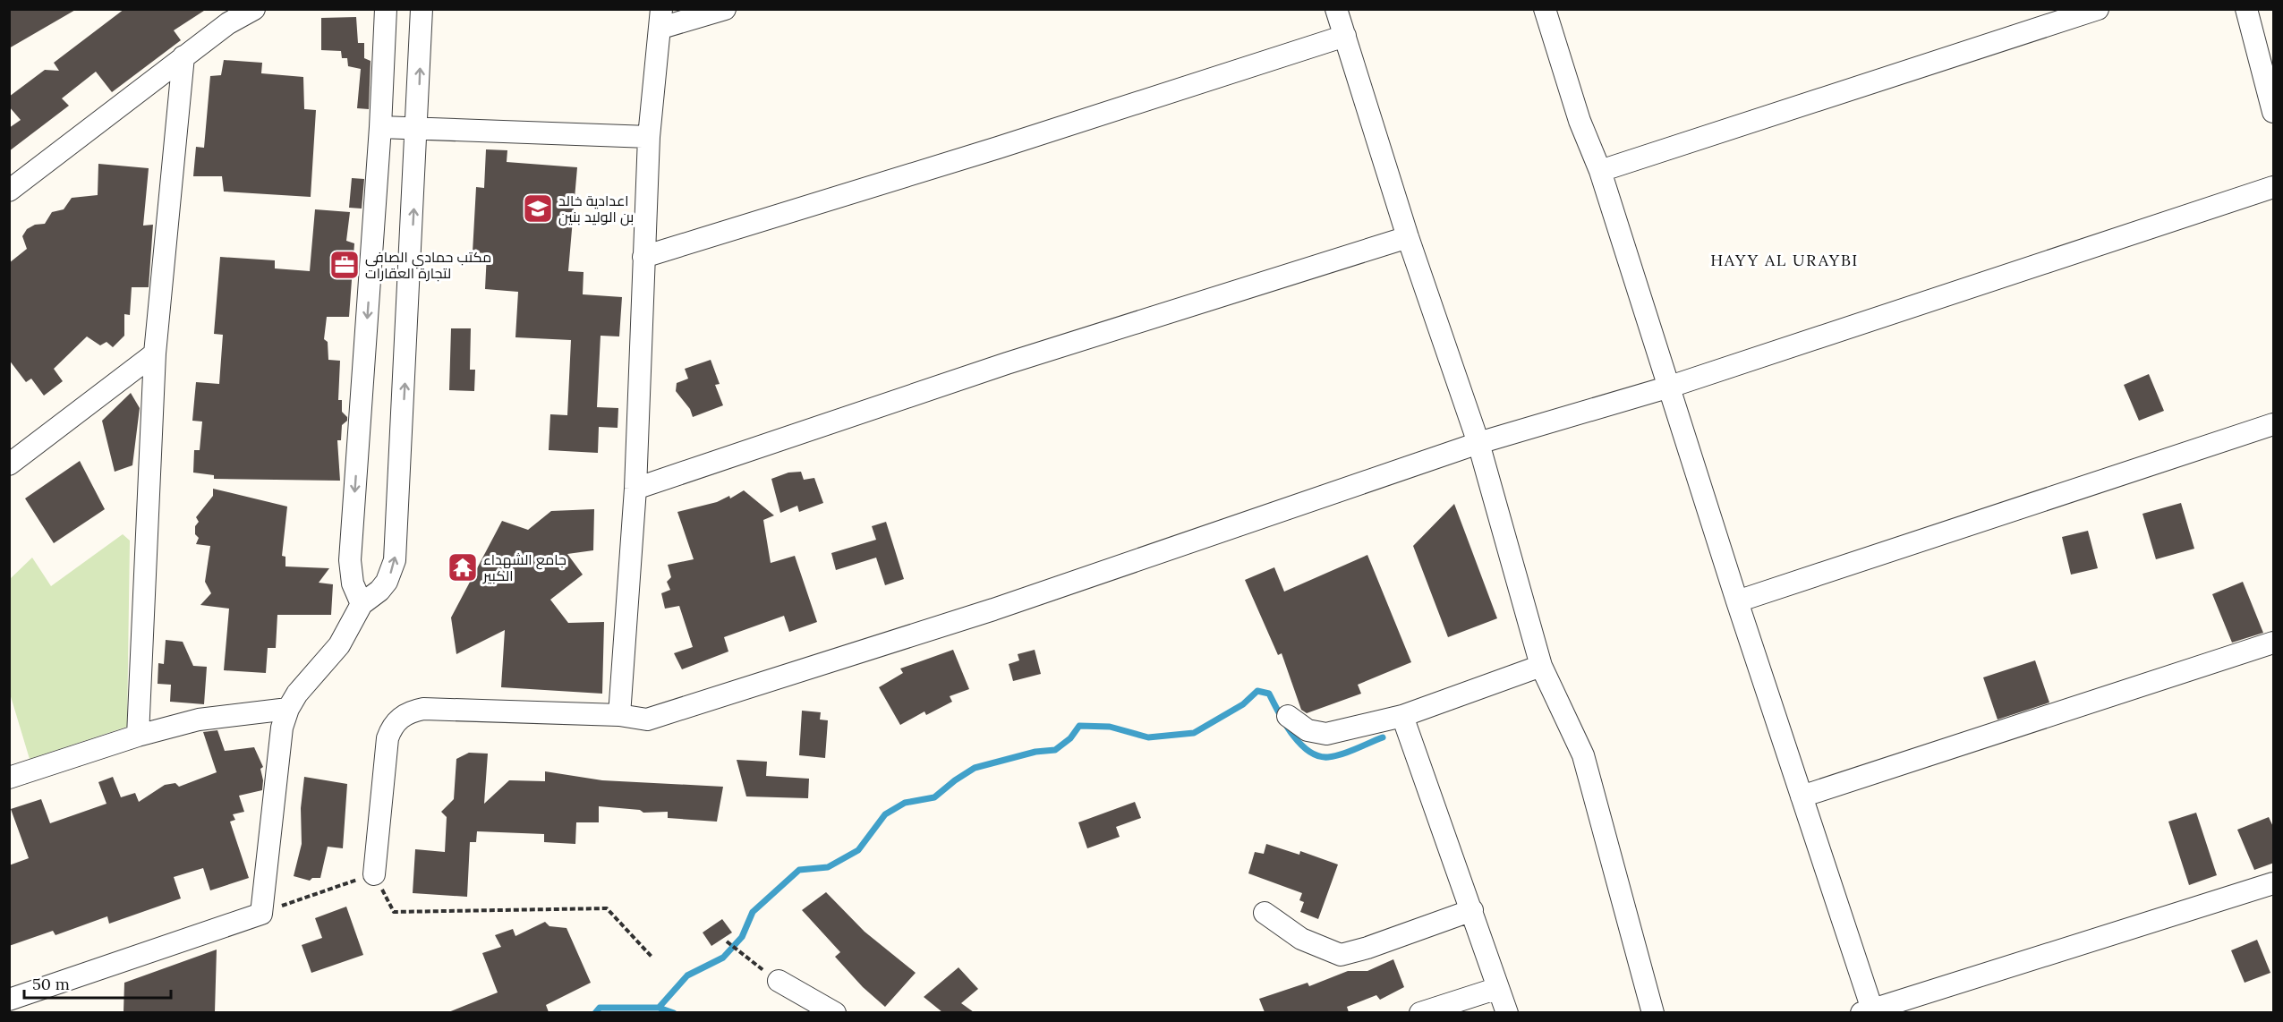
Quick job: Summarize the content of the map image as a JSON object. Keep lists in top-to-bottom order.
{
  "districts": ["HAYY AL URAYBI"],
  "places": {
    "school or university": ["اعدادية خالد بن الوليد بنين"],
    "office": ["مكتب حمادي الصافي لتجارة العقارات"],
    "temple": ["جامع الشهداء الكبير"]
  },
  "scale_bar": "50 m"
}
